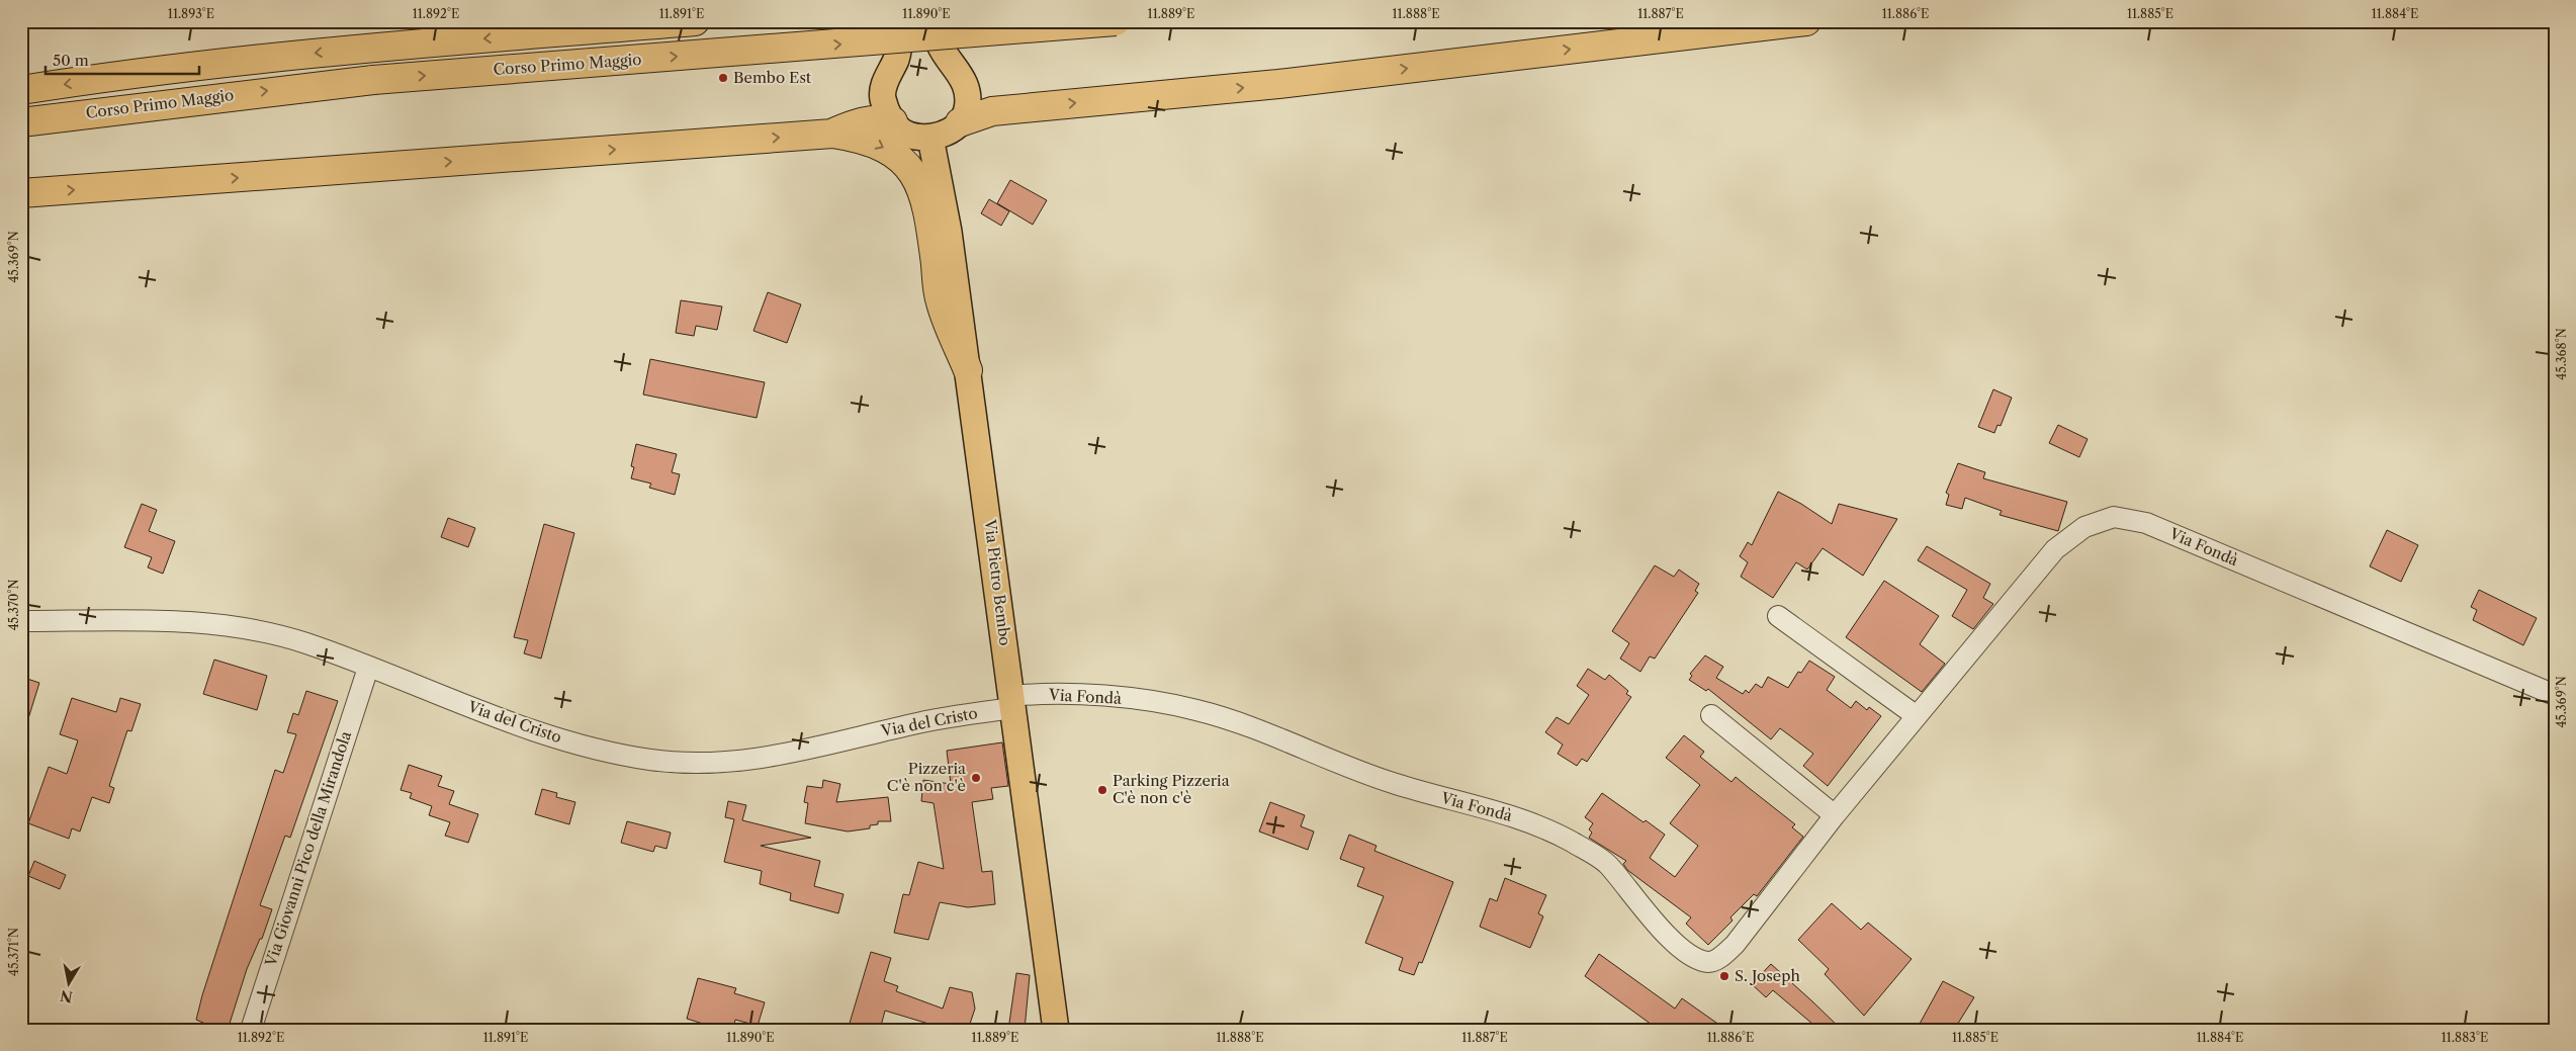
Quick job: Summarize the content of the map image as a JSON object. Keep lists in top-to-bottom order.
{
  "streets": {
    "highway": ["Corso Primo Maggio"],
    "main road": ["Via Pietro Bembo"],
    "street": ["Via Fondà", "Via del Cristo", "Via Giovanni Pico della Mirandola"]
  },
  "crossings": [
    ["Via Fondà", "Via Pietro Bembo"],
    ["Via Fondà", "Via del Cristo"],
    ["Via Pietro Bembo", "Via del Cristo"],
    ["Via del Cristo", "Via Giovanni Pico della Mirandola"]
  ],
  "places": [
    "Bembo Est",
    "Pizzeria C'è non c'è",
    "Parking Pizzeria C'è non c'è",
    "S. Joseph"
  ],
  "scale_bar": "50 m",
  "north": "bottom",
  "coordinates": [
    "11.893°E",
    "11.892°E",
    "11.891°E",
    "11.890°E",
    "11.889°E",
    "11.888°E",
    "11.887°E",
    "11.886°E",
    "11.885°E",
    "11.884°E",
    "45.369°N",
    "45.368°N",
    "45.370°N",
    "45.371°N",
    "11.883°E"
  ]
}
